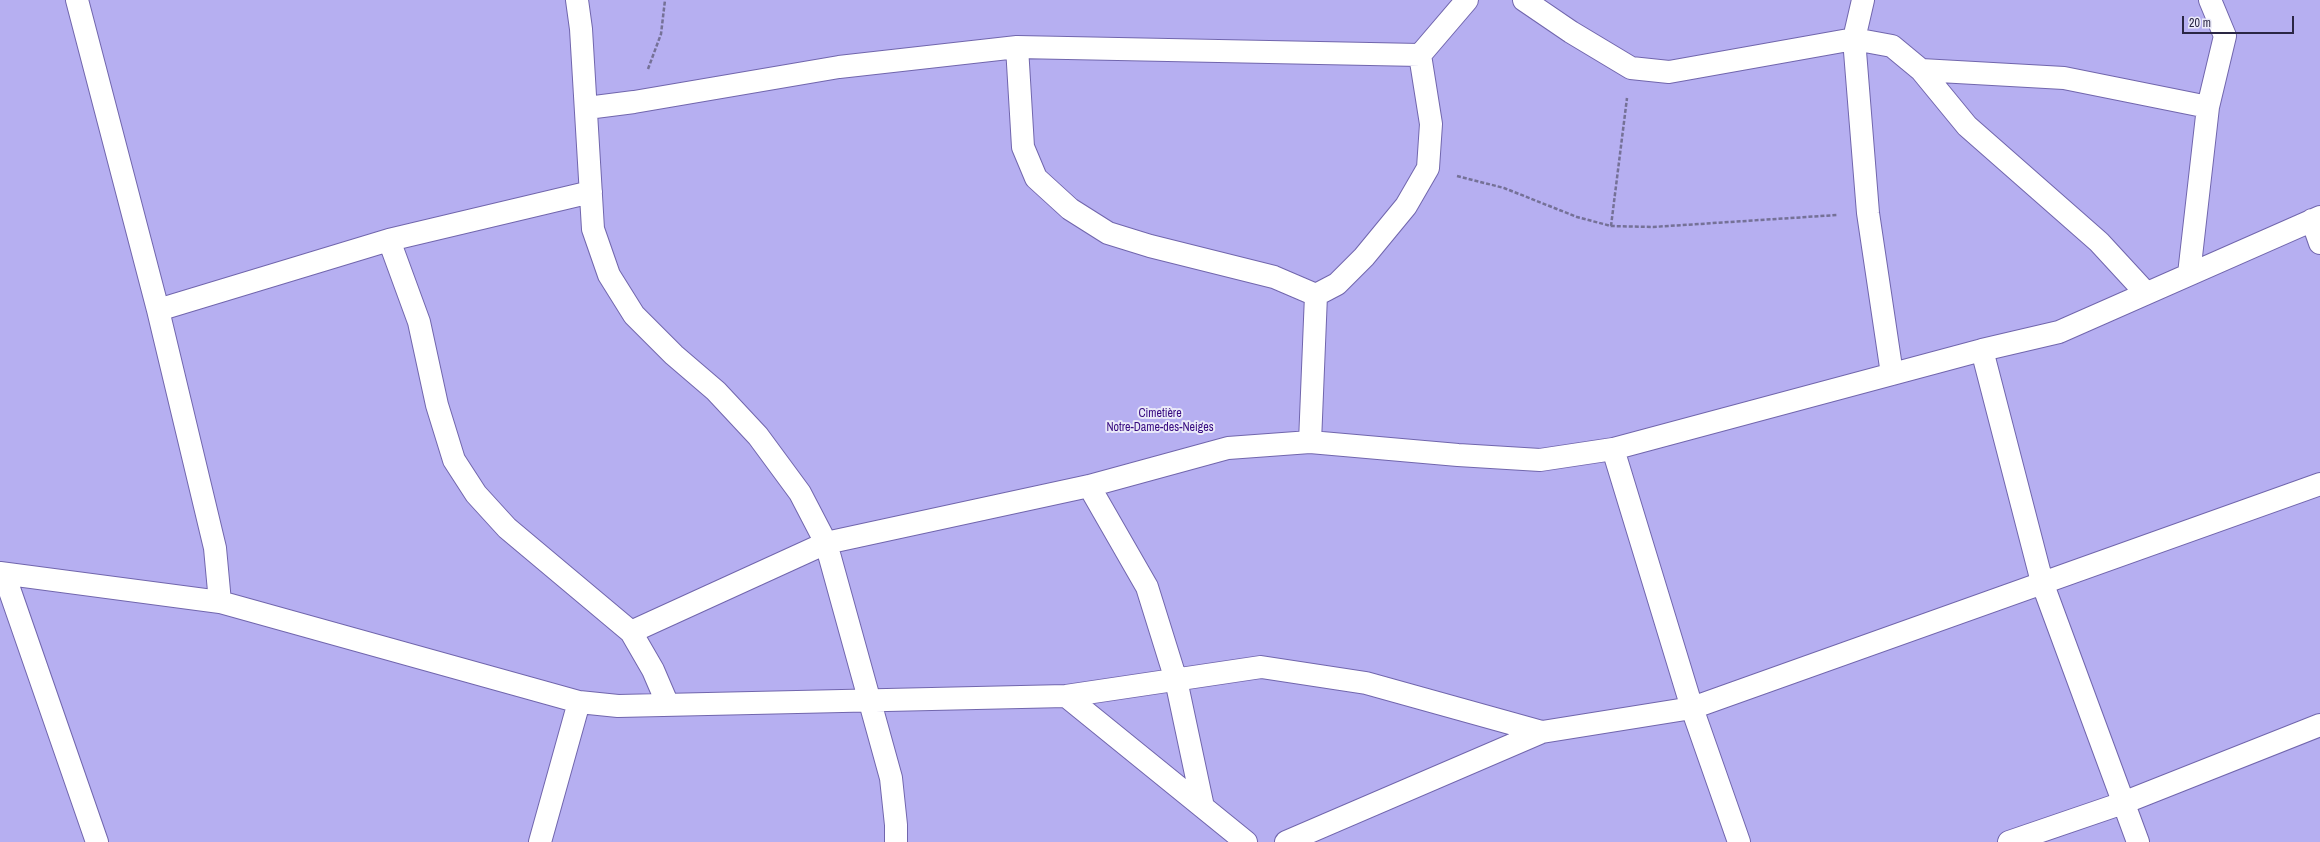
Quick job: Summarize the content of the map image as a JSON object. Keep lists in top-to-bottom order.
{
  "parks": ["Cimetière Notre-Dame-des-Neiges"],
  "scale_bar": "20 m"
}
